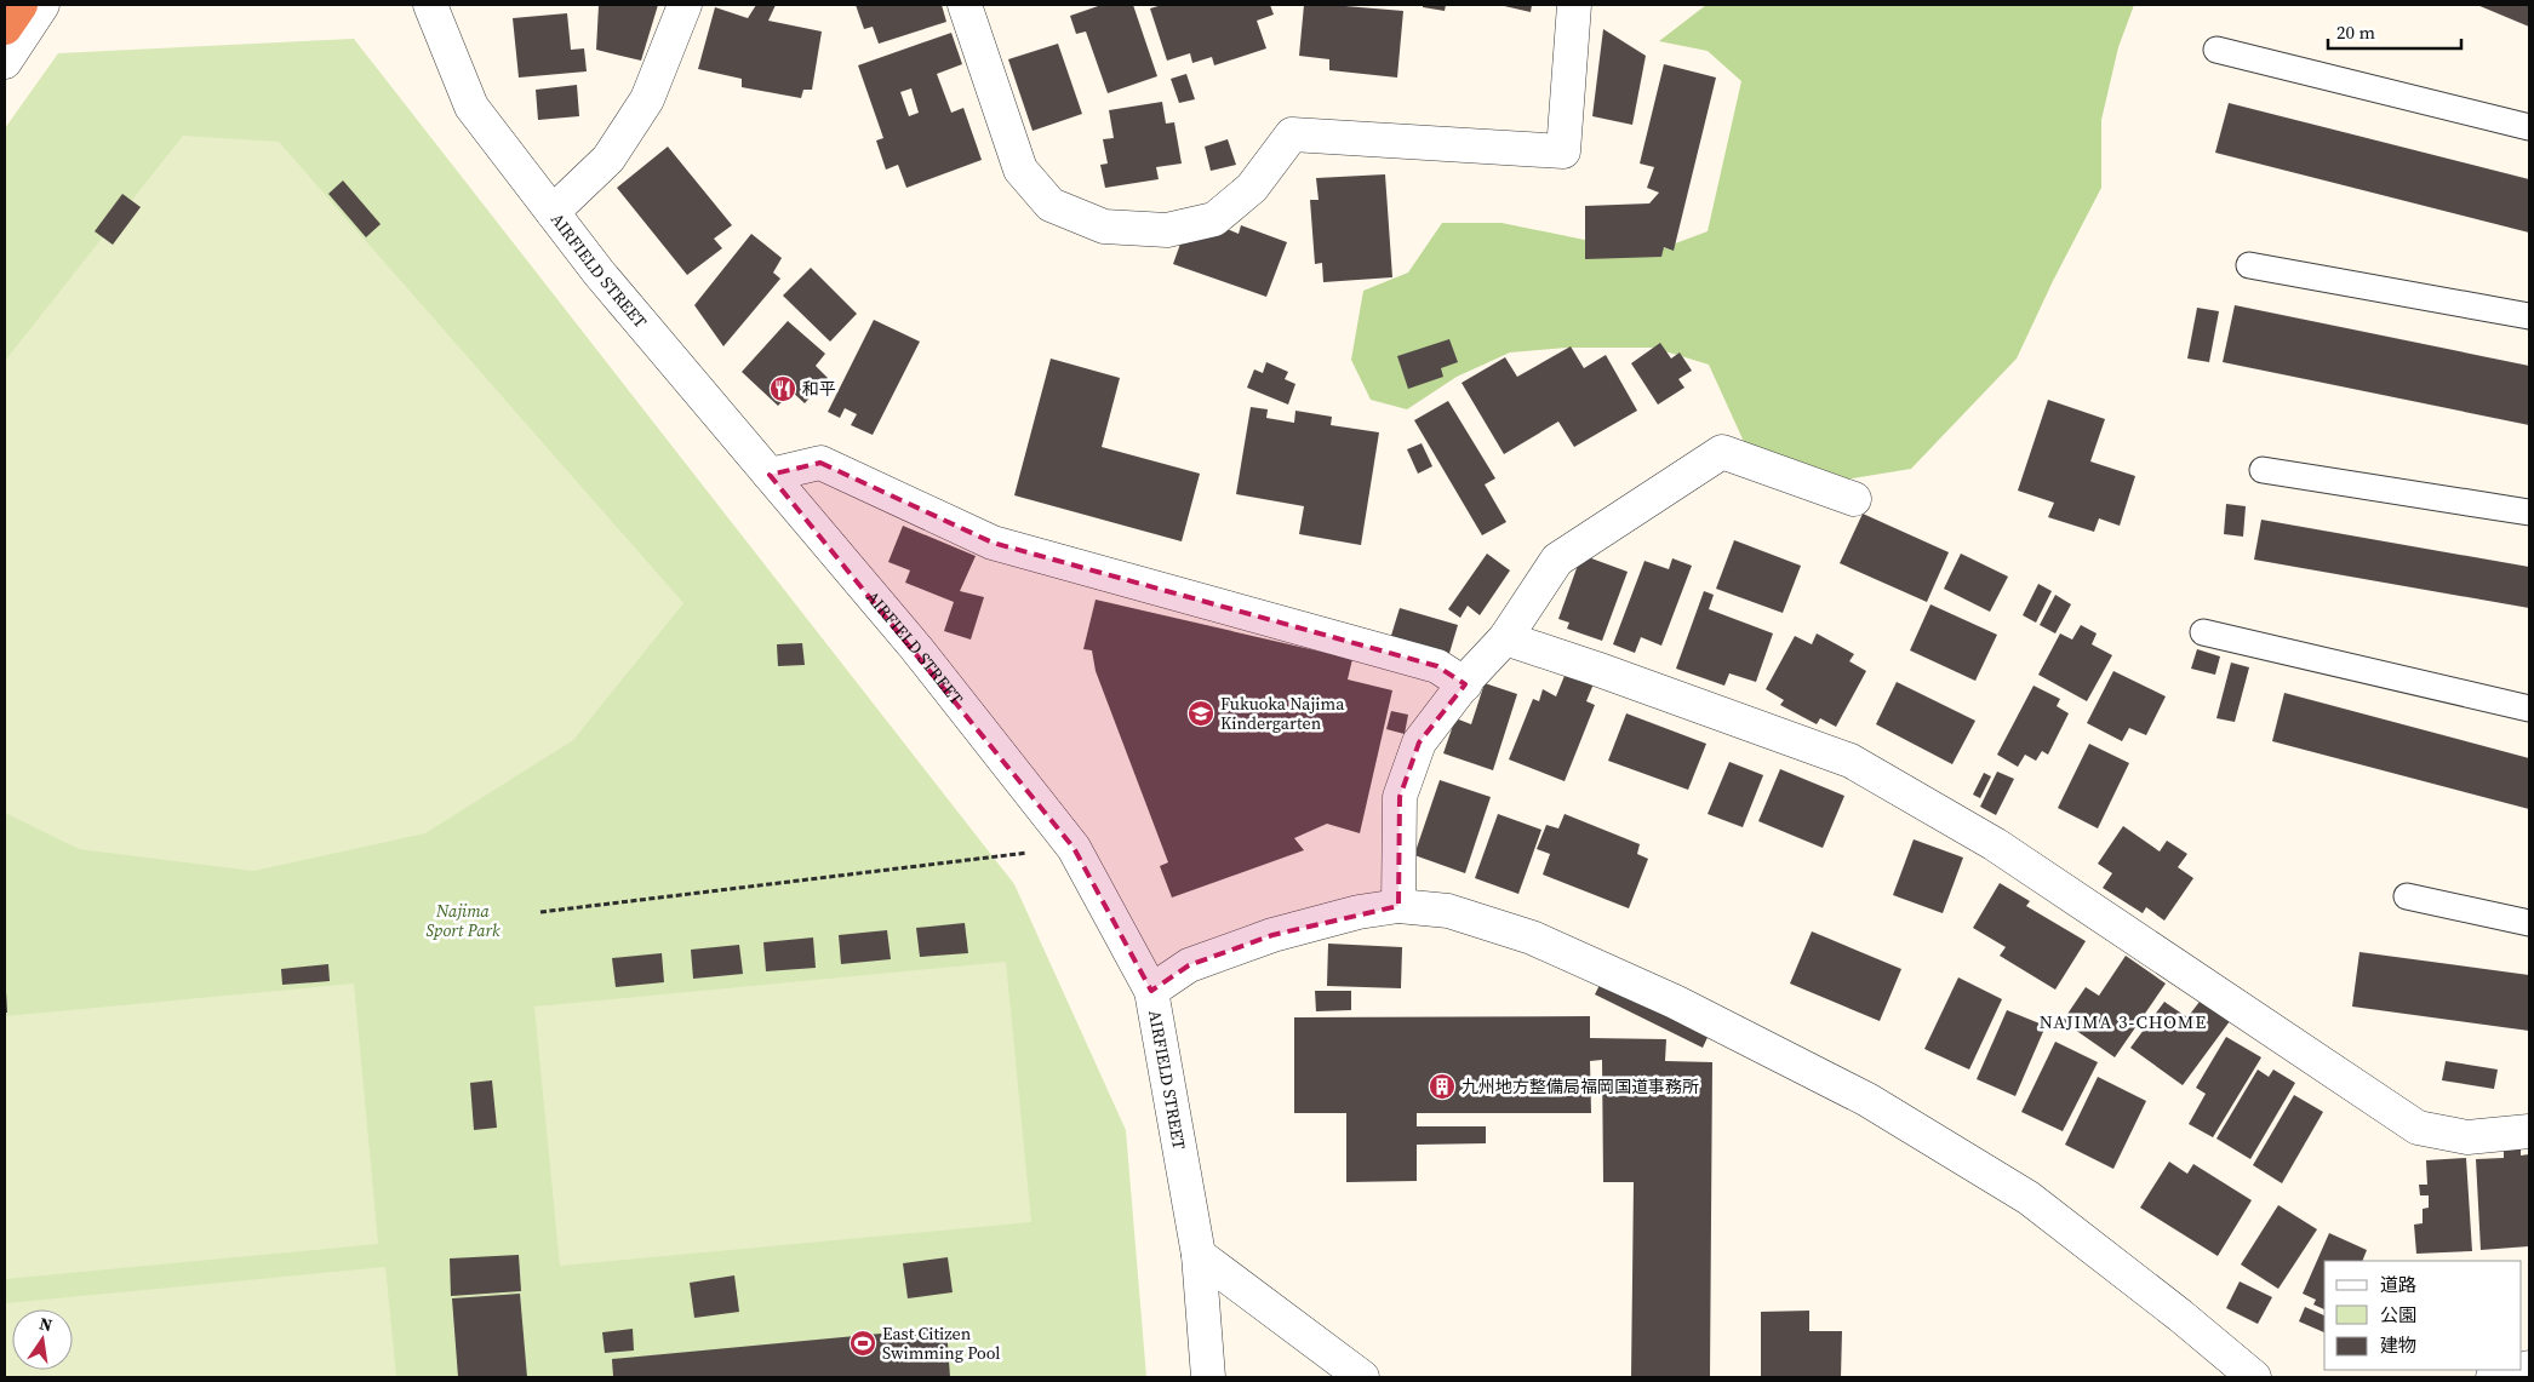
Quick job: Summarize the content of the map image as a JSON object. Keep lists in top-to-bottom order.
{
  "streets": {
    "street": ["AIRFIELD STREET"]
  },
  "districts": ["NAJIMA 3-CHOME"],
  "parks": ["Najima Sport Park"],
  "places": {
    "restaurant": ["和平"],
    "school or university": ["Fukuoka Najima Kindergarten"],
    "building": ["九州地方整備局福岡国道事務所"],
    "sports": ["East Citizen Swimming Pool"]
  },
  "legend": ["道路", "公園", "建物"],
  "scale_bar": "20 m",
  "north": "top"
}
